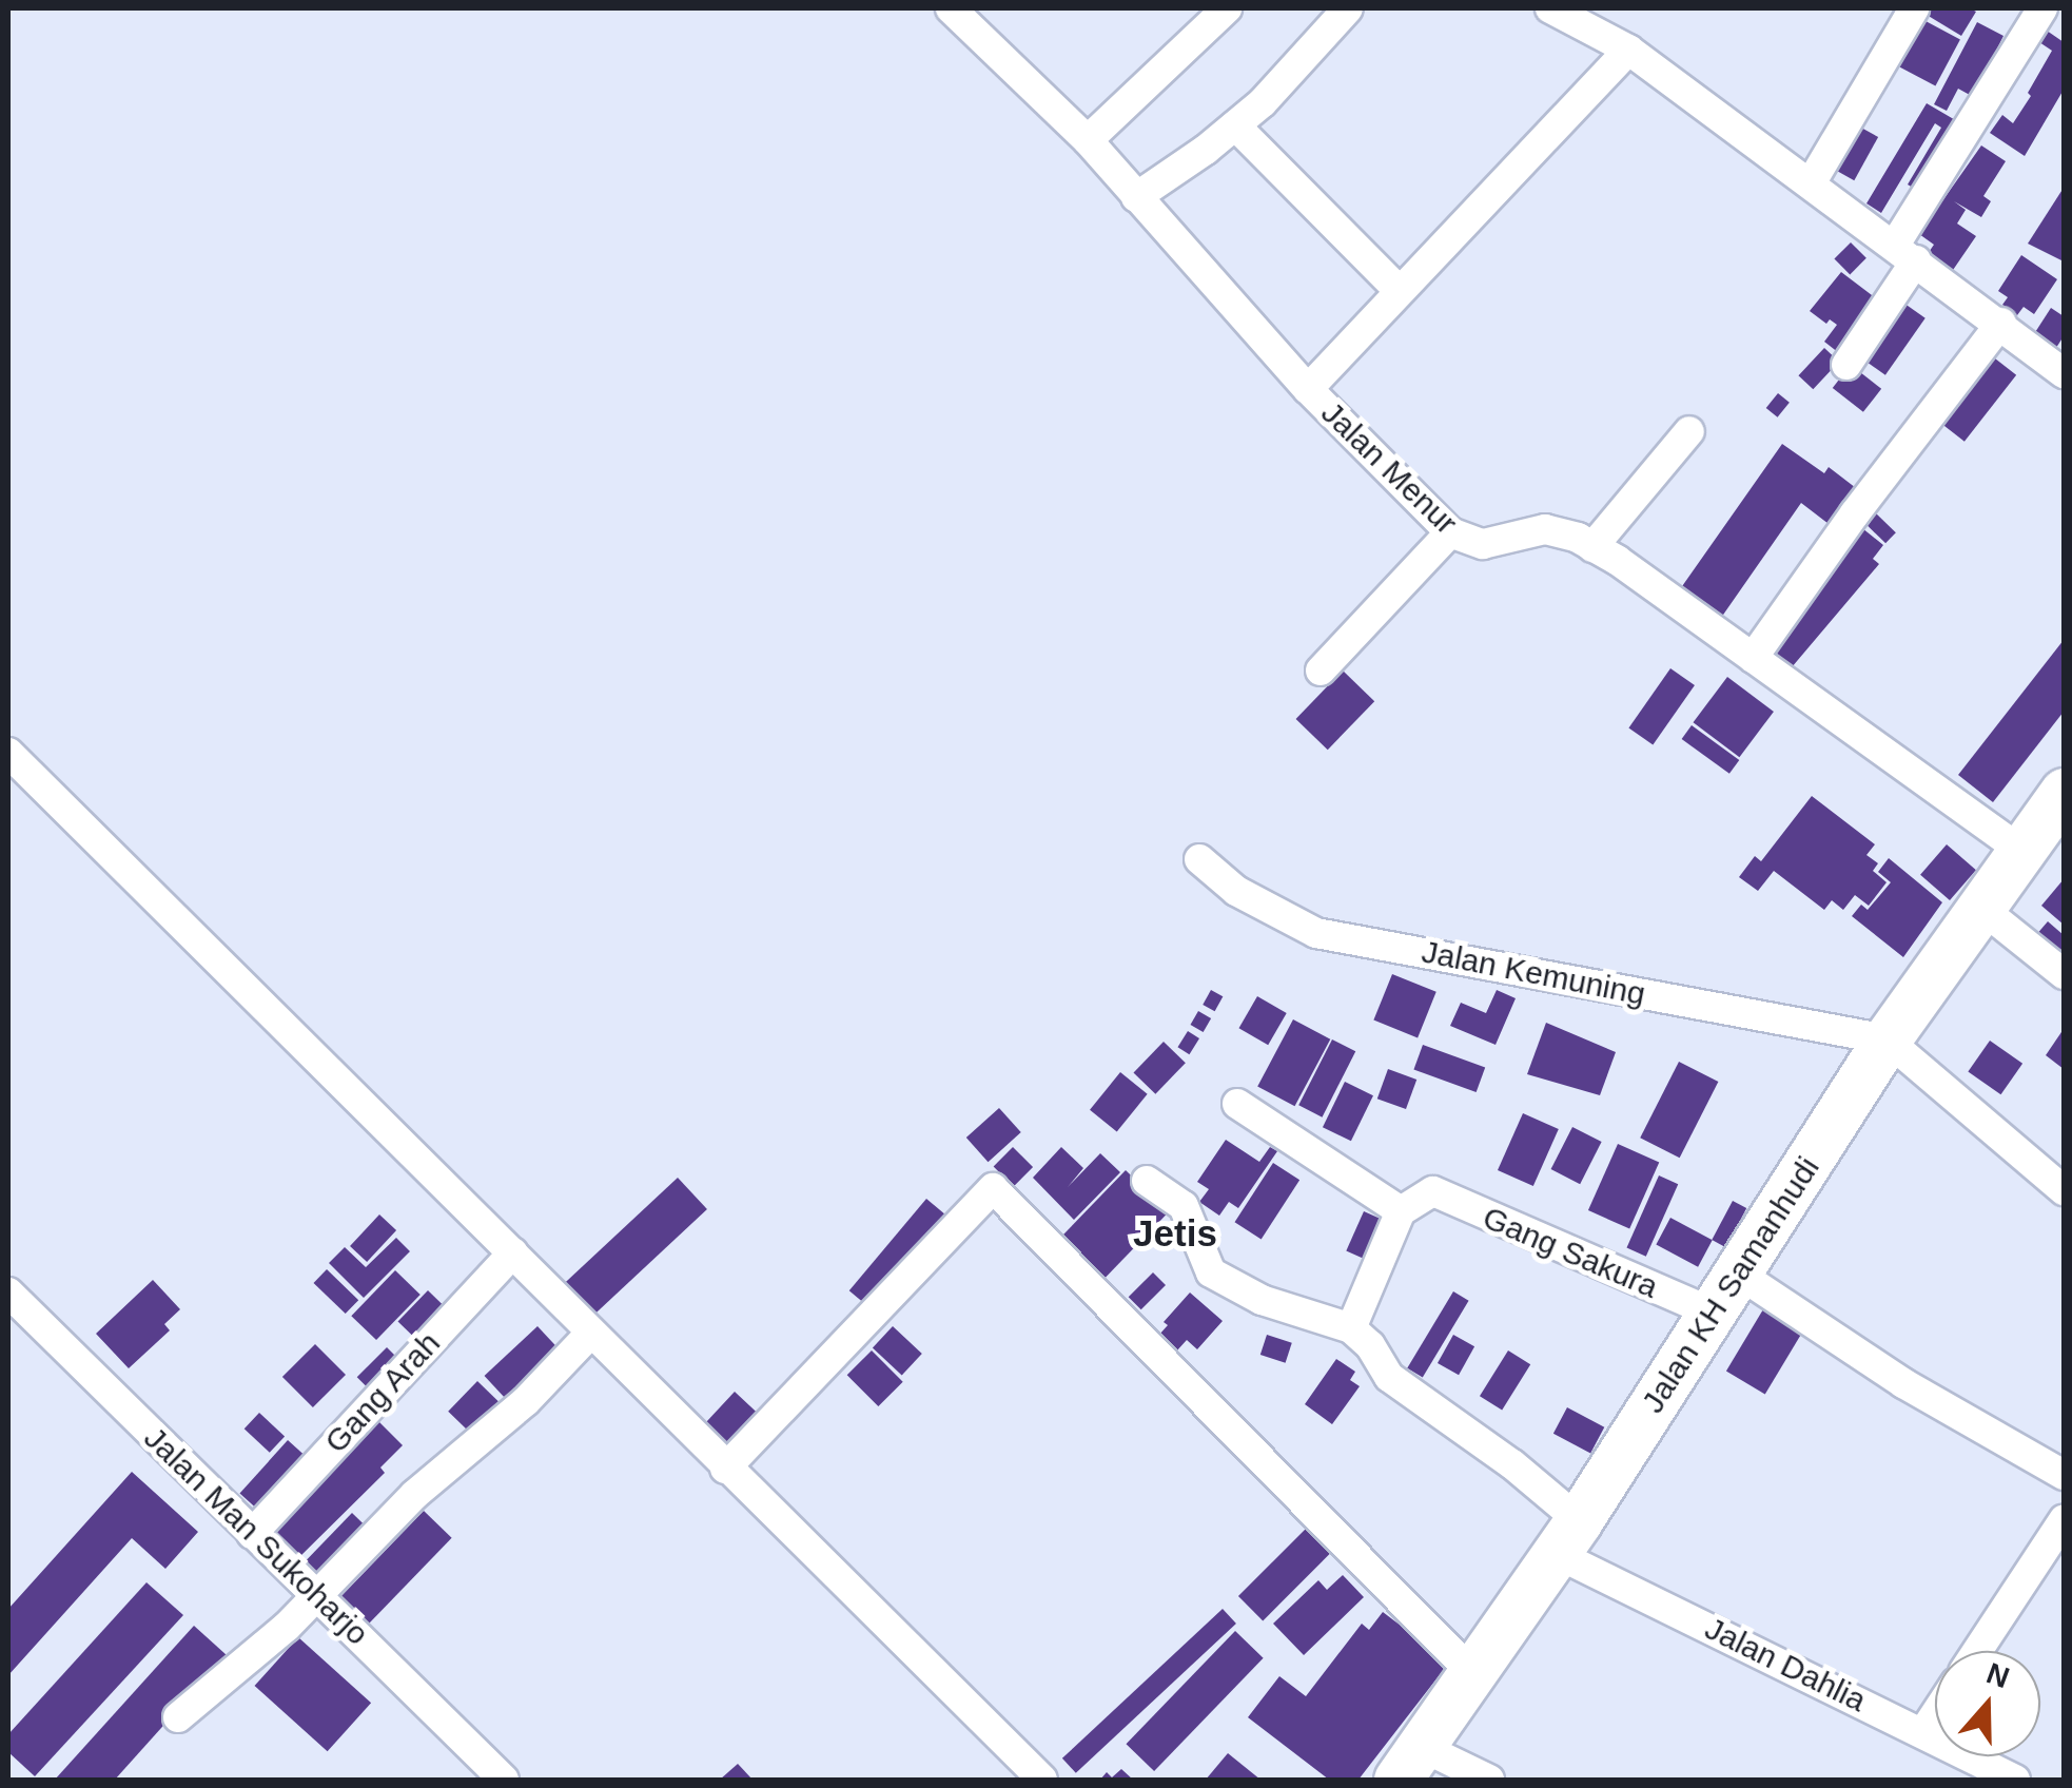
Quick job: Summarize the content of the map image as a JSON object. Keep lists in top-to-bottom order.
{
  "streets": {
    "main road": ["Jalan KH Samanhudi"],
    "street": [
      "Jalan Menur",
      "Jalan Kemuning",
      "Gang Sakura",
      "Gang Arah",
      "Jalan Man Sukoharjo",
      "Jalan Dahlia"
    ]
  },
  "crossings": [
    ["Jalan Menur", "Jalan KH Samanhudi"],
    ["Jalan Kemuning", "Jalan KH Samanhudi"],
    ["Gang Sakura", "Jalan KH Samanhudi"],
    ["Jalan KH Samanhudi", "Jalan Dahlia"],
    ["Gang Arah", "Jalan Man Sukoharjo"]
  ],
  "districts": ["Jetis"],
  "north": "top"
}
